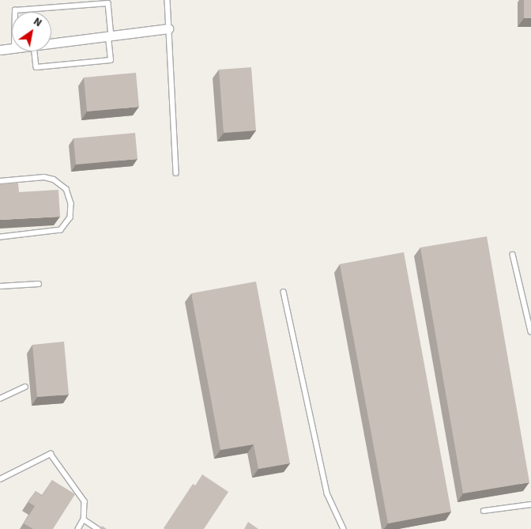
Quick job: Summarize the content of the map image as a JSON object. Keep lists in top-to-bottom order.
{
  "north": "top right"
}
